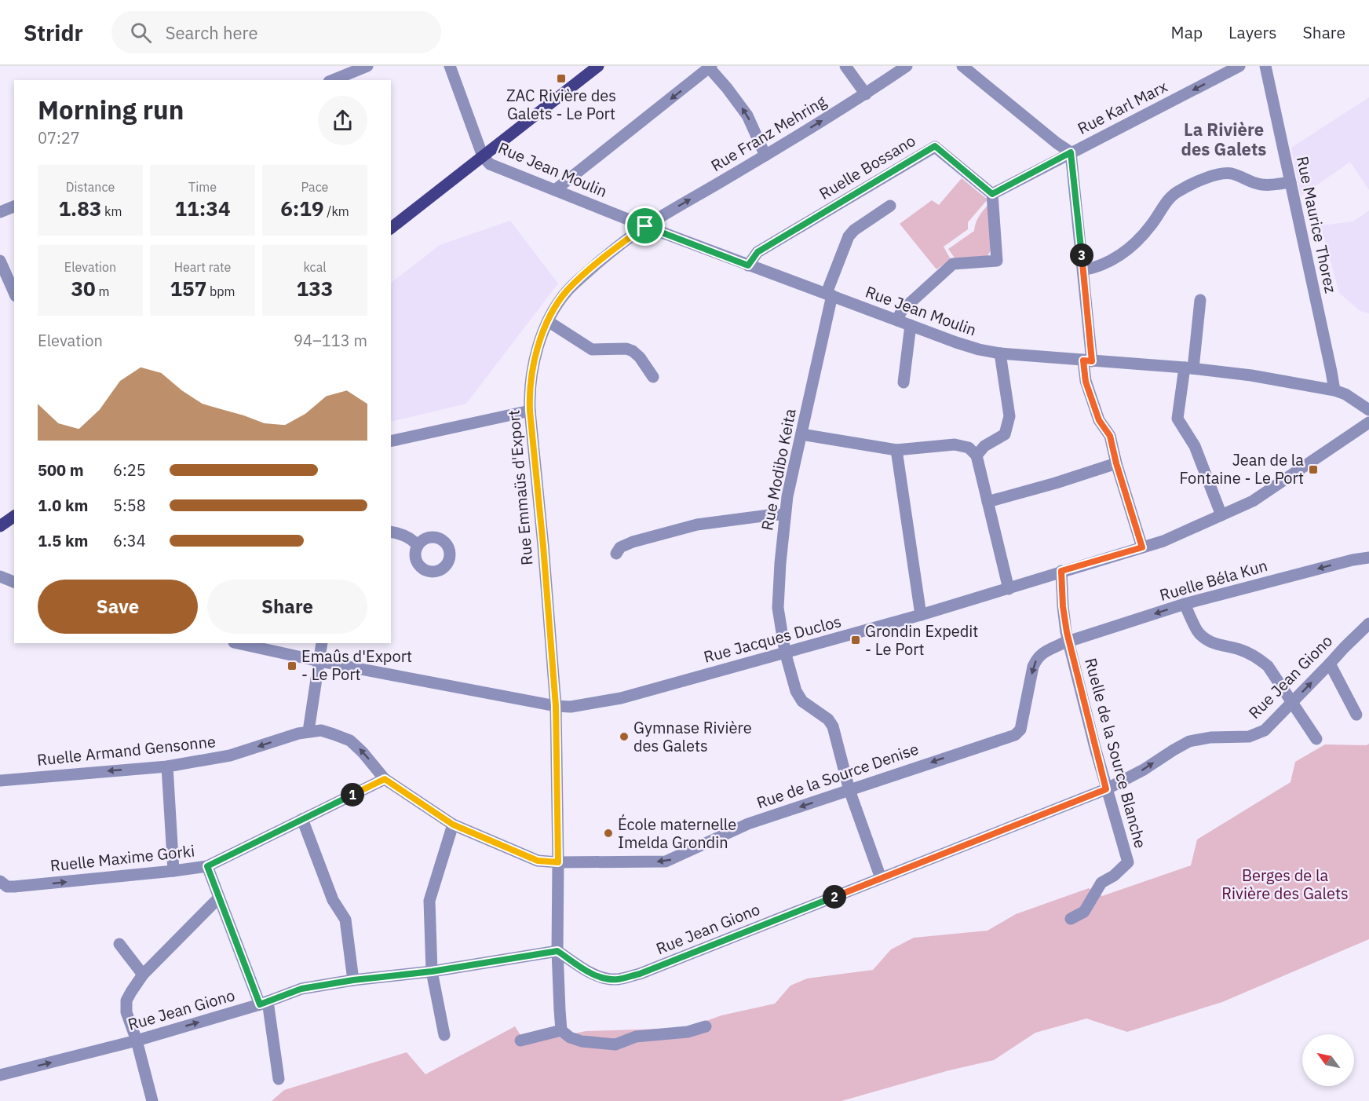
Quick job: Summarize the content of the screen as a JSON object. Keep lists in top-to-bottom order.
{
  "streets": {
    "street": [
      "Rue Karl Marx",
      "Rue Franz Mehring",
      "Ruelle Bossano",
      "Rue Jean Moulin",
      "Rue Maurice Thorez",
      "Rue Modibo Keita",
      "Rue Emmaüs d'Export",
      "Ruelle Béla Kun",
      "Rue Jacques Duclos",
      "Rue Jean Giono",
      "Ruelle Armand Gensonne",
      "Ruelle de la Source Blanche",
      "Rue de la Source Denise",
      "Ruelle Maxime Gorki"
    ]
  },
  "crossings": [
    ["Rue Karl Marx", "Ruelle Bossano"],
    ["Rue Franz Mehring", "Rue Jean Moulin"],
    ["Rue Franz Mehring", "Rue Emmaüs d'Export"],
    ["Ruelle Bossano", "Rue Jean Moulin"],
    ["Rue Jean Moulin", "Rue Maurice Thorez"],
    ["Rue Jean Moulin", "Rue Modibo Keita"],
    ["Rue Jean Moulin", "Rue Emmaüs d'Export"],
    ["Rue Modibo Keita", "Rue Jacques Duclos"],
    ["Rue Modibo Keita", "Rue Jean Giono"],
    ["Rue Modibo Keita", "Rue de la Source Denise"],
    ["Rue Emmaüs d'Export", "Rue Jacques Duclos"],
    ["Rue Emmaüs d'Export", "Rue Jean Giono"],
    ["Rue Emmaüs d'Export", "Rue de la Source Denise"],
    ["Ruelle Béla Kun", "Ruelle de la Source Blanche"],
    ["Ruelle Béla Kun", "Rue de la Source Denise"],
    ["Rue Jacques Duclos", "Ruelle de la Source Blanche"],
    ["Rue Jean Giono", "Ruelle de la Source Blanche"],
    ["Ruelle Armand Gensonne", "Rue de la Source Denise"],
    ["Ruelle de la Source Blanche", "Rue de la Source Denise"],
    ["Rue de la Source Denise", "Ruelle Maxime Gorki"]
  ],
  "one_way": [
    "Ruelle Béla Kun",
    "Rue Jean Giono",
    "Ruelle Armand Gensonne",
    "Rue de la Source Denise",
    "Ruelle Maxime Gorki"
  ],
  "districts": ["La Rivière des Galets"],
  "parks": ["Berges de la Rivière des Galets"],
  "places": {
    "transit": [
      "ZAC Rivière des Galets - Le Port",
      "Jean de la Fontaine - Le Port",
      "Grondin Expedit - Le Port",
      "Emaûs d'Export - Le Port"
    ],
    "other": ["Gymnase Rivière des Galets", "École maternelle Imelda Grondin"]
  },
  "north": "top left",
  "page": {
    "header": "Stridr",
    "search": "Search here",
    "nav": ["Map", "Layers", "Share"],
    "heading": ["Morning run", "07:27"],
    "stats": [
      ["Distance", "1.83 km"],
      ["Time", "11:34"],
      ["Pace", "6:19 /km"],
      ["Elevation", "30 m"],
      ["Heart rate", "157 bpm"],
      ["kcal", "133"]
    ],
    "pins": ["3", "1", "2"],
    "chart": ["Elevation", "94–113 m"],
    "list": [
      {
        "name": "500 m",
        "note": "6:25"
      },
      {
        "name": "1.0 km",
        "note": "5:58"
      },
      {
        "name": "1.5 km",
        "note": "6:34"
      }
    ],
    "buttons": ["Save", "Share"]
  }
}
